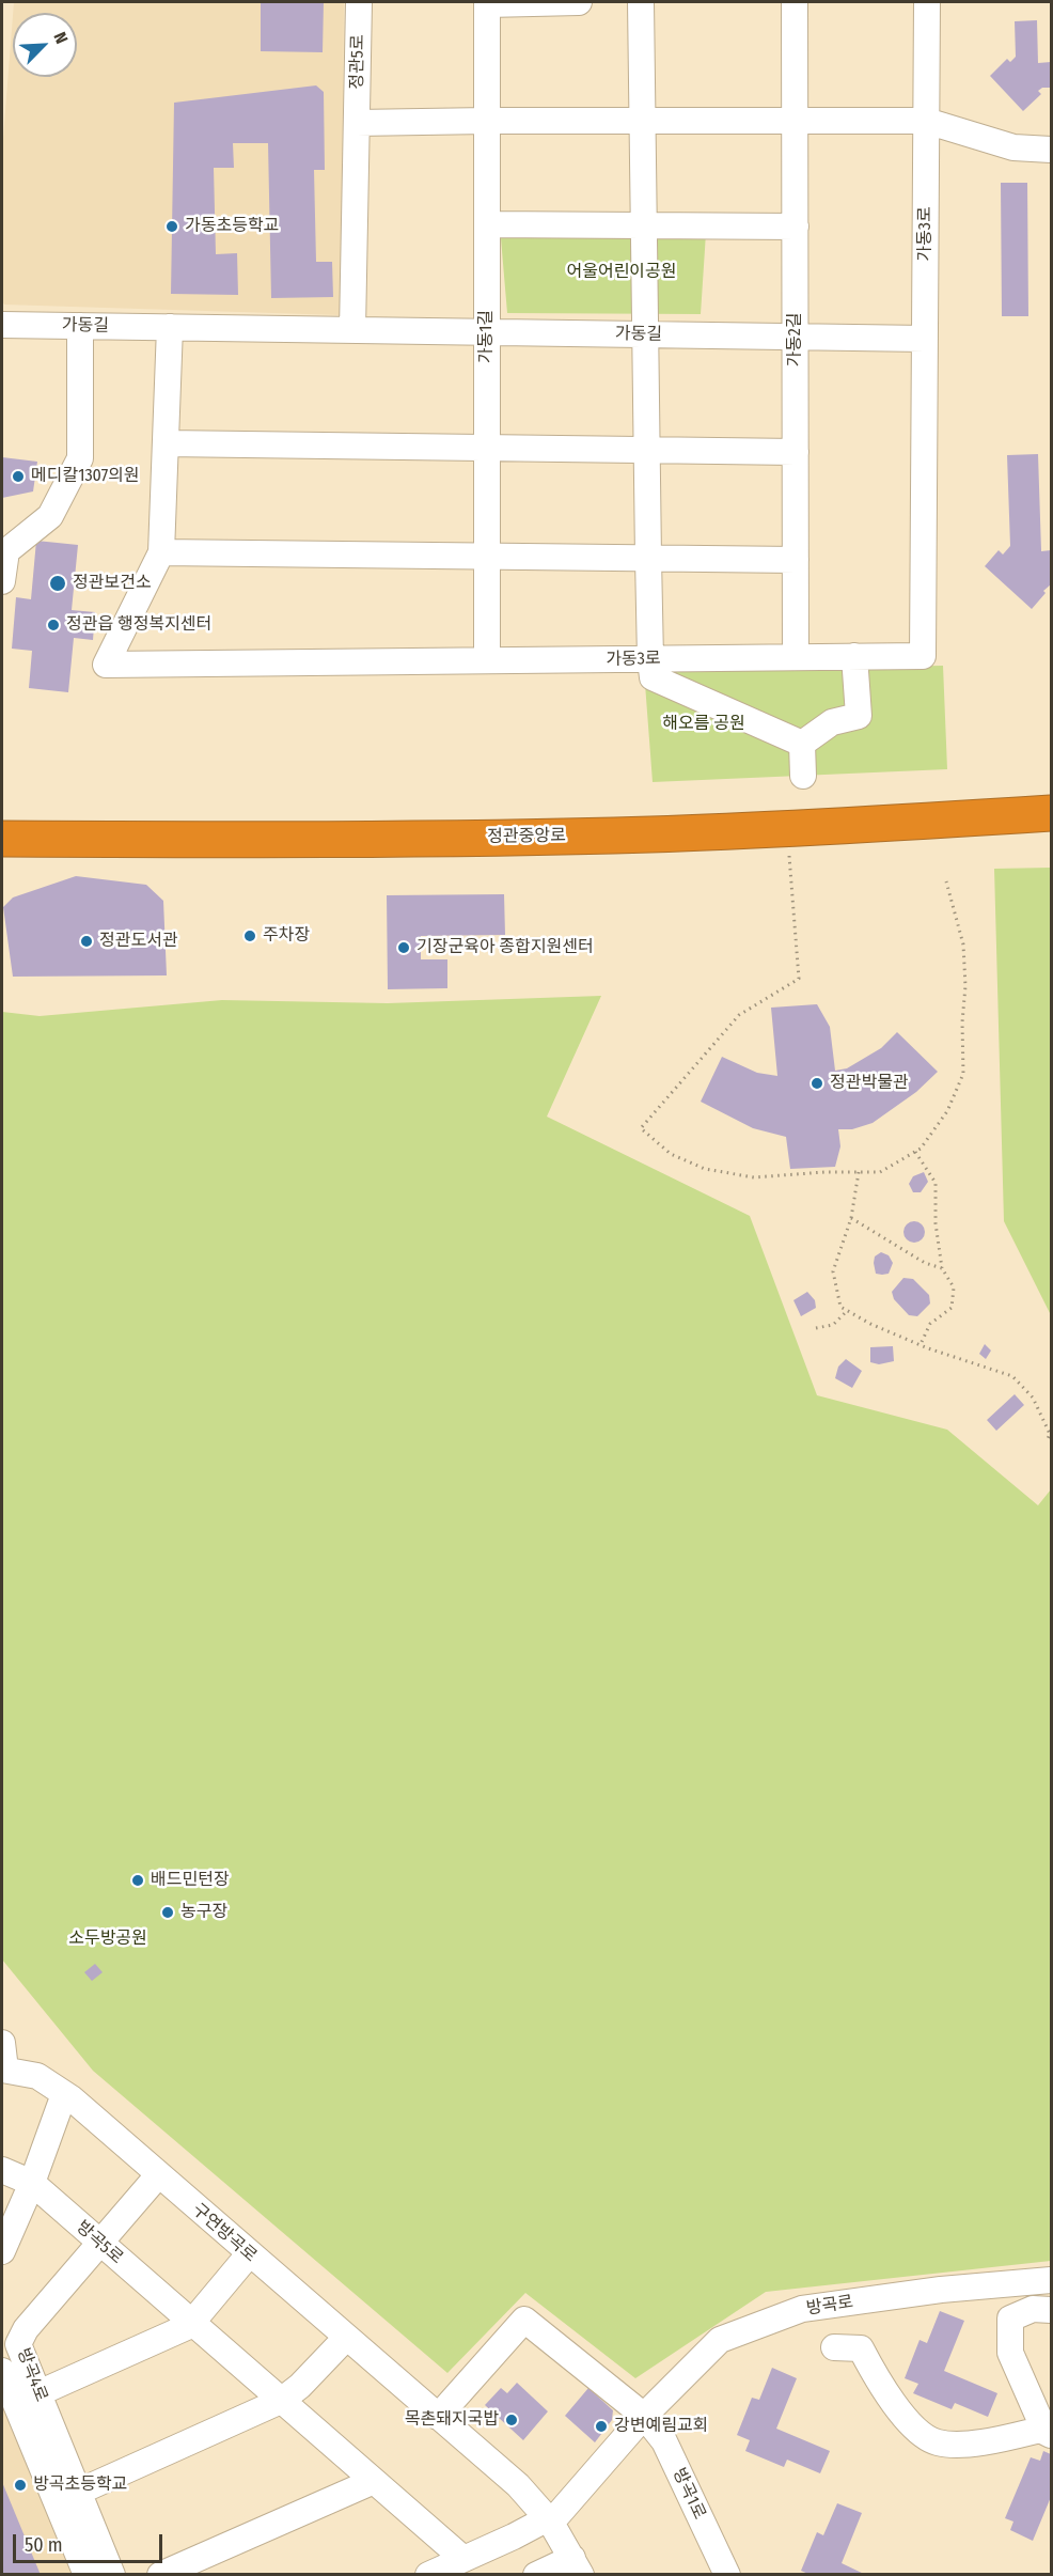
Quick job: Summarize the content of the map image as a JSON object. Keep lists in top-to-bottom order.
{
  "streets": {
    "highway": ["정관중앙로"],
    "street": [
      "정관5로",
      "가동3로",
      "가동길",
      "가동1길",
      "가동2길",
      "구연방곡로",
      "방곡5로",
      "방곡로",
      "방곡4로",
      "방곡1로"
    ]
  },
  "crossings": [
    ["가동3로", "가동길"],
    ["가동3로", "가동1길"],
    ["가동3로", "가동2길"],
    ["가동길", "가동1길"],
    ["가동길", "가동2길"],
    ["구연방곡로", "방곡로"],
    ["구연방곡로", "방곡4로"],
    ["방곡5로", "방곡4로"],
    ["방곡로", "방곡1로"]
  ],
  "parks": ["어울어린이공원", "해오름 공원", "소두방공원"],
  "places": [
    "가동초등학교",
    "메디칼1307의원",
    "정관보건소",
    "정관읍 행정복지센터",
    "주차장",
    "정관도서관",
    "기장군육아 종합지원센터",
    "정관박물관",
    "배드민턴장",
    "농구장",
    "목촌돼지국밥",
    "강변예림교회",
    "방곡초등학교"
  ],
  "scale_bar": "50 m",
  "north": "top right"
}
